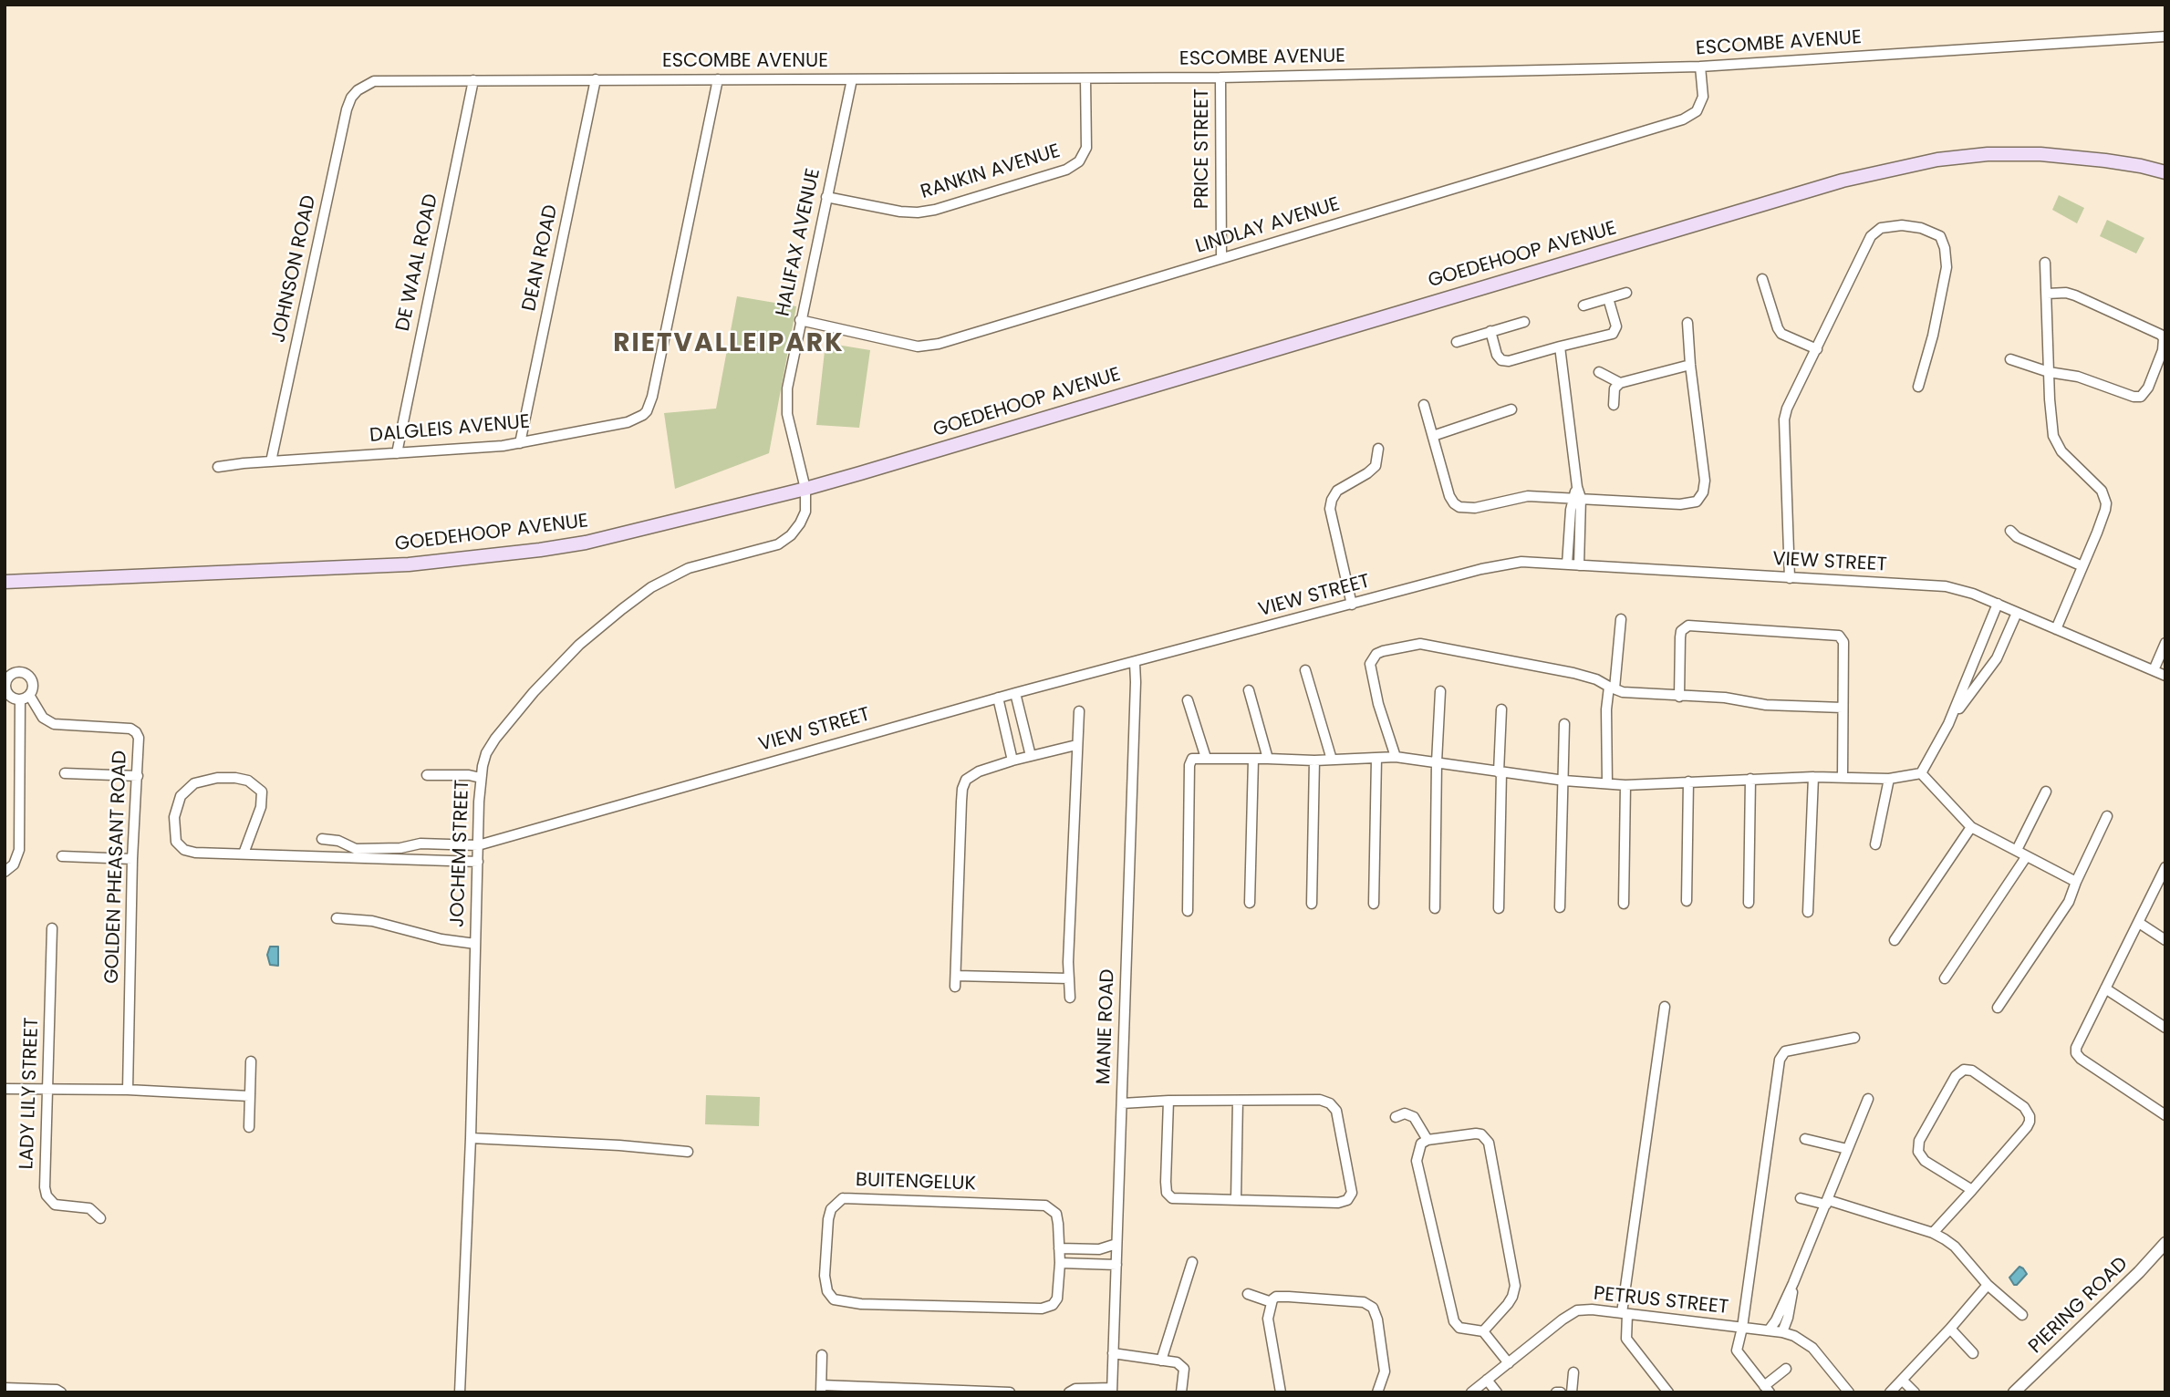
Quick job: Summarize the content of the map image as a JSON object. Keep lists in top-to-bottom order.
{
  "streets": {
    "main road": ["GOEDEHOOP AVENUE"],
    "street": [
      "ESCOMBE AVENUE",
      "PRICE STREET",
      "RANKIN AVENUE",
      "LINDLAY AVENUE",
      "HALIFAX AVENUE",
      "DEAN ROAD",
      "DE WAAL ROAD",
      "JOHNSON ROAD",
      "DALGLEIS AVENUE",
      "VIEW STREET",
      "JOCHEM STREET",
      "GOLDEN PHEASANT ROAD",
      "MANIE ROAD",
      "LADY LILY STREET",
      "BUITENGELUK",
      "PETRUS STREET",
      "PIERING ROAD"
    ]
  },
  "crossings": [
    ["ESCOMBE AVENUE", "PRICE STREET"],
    ["ESCOMBE AVENUE", "RANKIN AVENUE"],
    ["ESCOMBE AVENUE", "LINDLAY AVENUE"],
    ["ESCOMBE AVENUE", "HALIFAX AVENUE"],
    ["ESCOMBE AVENUE", "DEAN ROAD"],
    ["ESCOMBE AVENUE", "DE WAAL ROAD"],
    ["ESCOMBE AVENUE", "JOHNSON ROAD"],
    ["ESCOMBE AVENUE", "DALGLEIS AVENUE"],
    ["PRICE STREET", "LINDLAY AVENUE"],
    ["RANKIN AVENUE", "HALIFAX AVENUE"],
    ["LINDLAY AVENUE", "HALIFAX AVENUE"],
    ["HALIFAX AVENUE", "GOEDEHOOP AVENUE"],
    ["HALIFAX AVENUE", "JOCHEM STREET"],
    ["GOEDEHOOP AVENUE", "JOCHEM STREET"],
    ["DEAN ROAD", "DALGLEIS AVENUE"],
    ["DE WAAL ROAD", "DALGLEIS AVENUE"],
    ["JOHNSON ROAD", "DALGLEIS AVENUE"],
    ["VIEW STREET", "JOCHEM STREET"],
    ["VIEW STREET", "MANIE ROAD"]
  ],
  "districts": ["RIETVALLEIPARK"]
}
